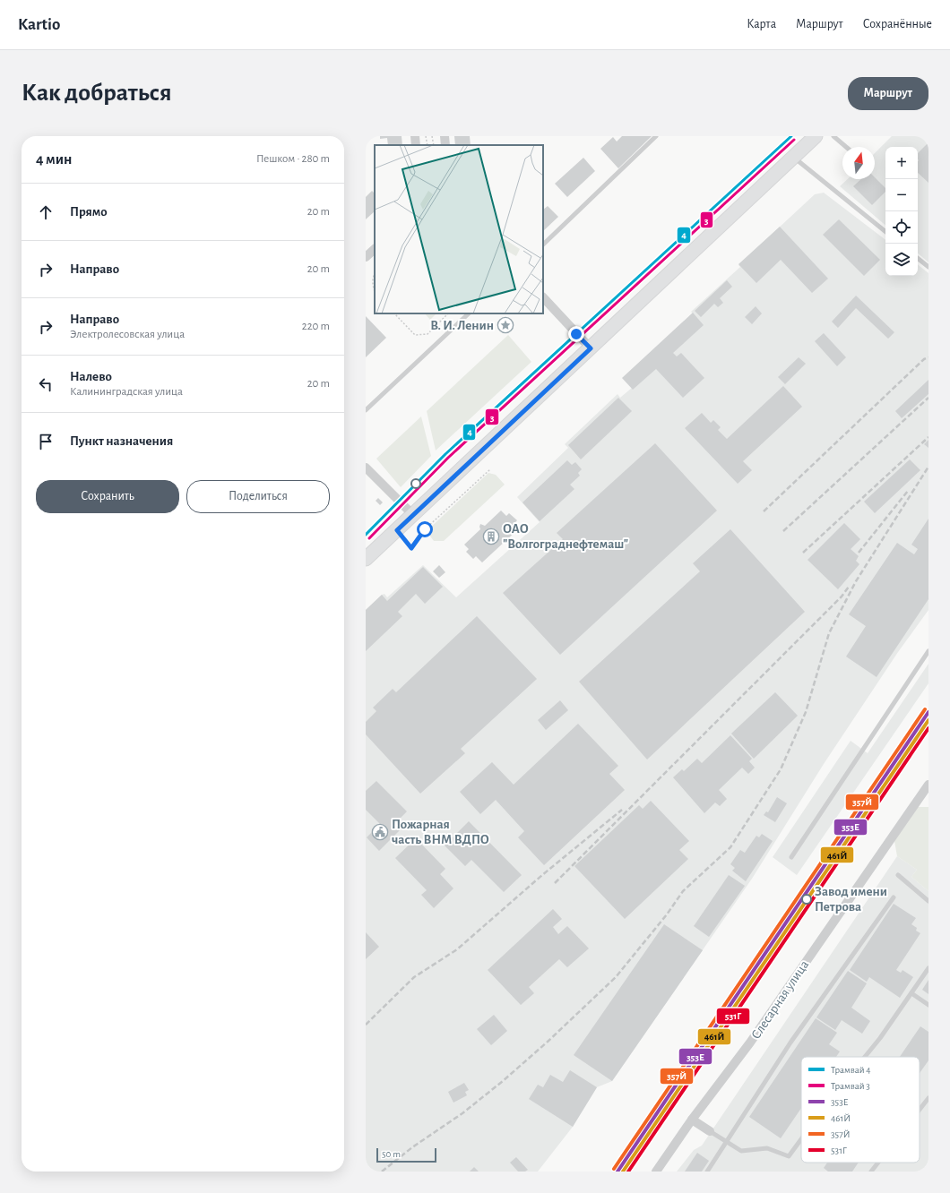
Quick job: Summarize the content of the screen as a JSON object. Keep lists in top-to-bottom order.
{
  "streets": {
    "street": ["Слесарная улица"]
  },
  "places": {
    "place": ["В. И. Ленин"],
    "building": ["ОАО \"Волгограднефтемаш\""],
    "public building": ["Пожарная часть ВНМ ВДПО"],
    "other": ["Завод имени Петрова"]
  },
  "lines": [
    "tram line 4",
    "tram line 3",
    "transit line 357Й",
    "transit line 353Е",
    "transit line 461Й",
    "transit line 531Г"
  ],
  "legend": [
    "Трамвай 4",
    "Трамвай 3",
    "353Е",
    "461Й",
    "357Й",
    "531Г"
  ],
  "scale_bar": "50 m",
  "north": "top",
  "page": {
    "header": "Kartio",
    "nav": ["Карта", "Маршрут", "Сохранённые"],
    "buttons": [
      "Маршрут",
      ["Сохранить", "Поделиться"]
    ],
    "title": "Как добраться",
    "heading": ["4 мин", "Пешком · 280 m"],
    "map_buttons": ["+", "−"],
    "list": [
      ["Прямо", "20 m"],
      ["Направо", "20 m"],
      ["Направо", "Электролесовская улица", "220 m"],
      ["Налево", "Калининградская улица", "20 m"],
      "Пункт назначения"
    ],
    "scale": "50 m"
  }
}
